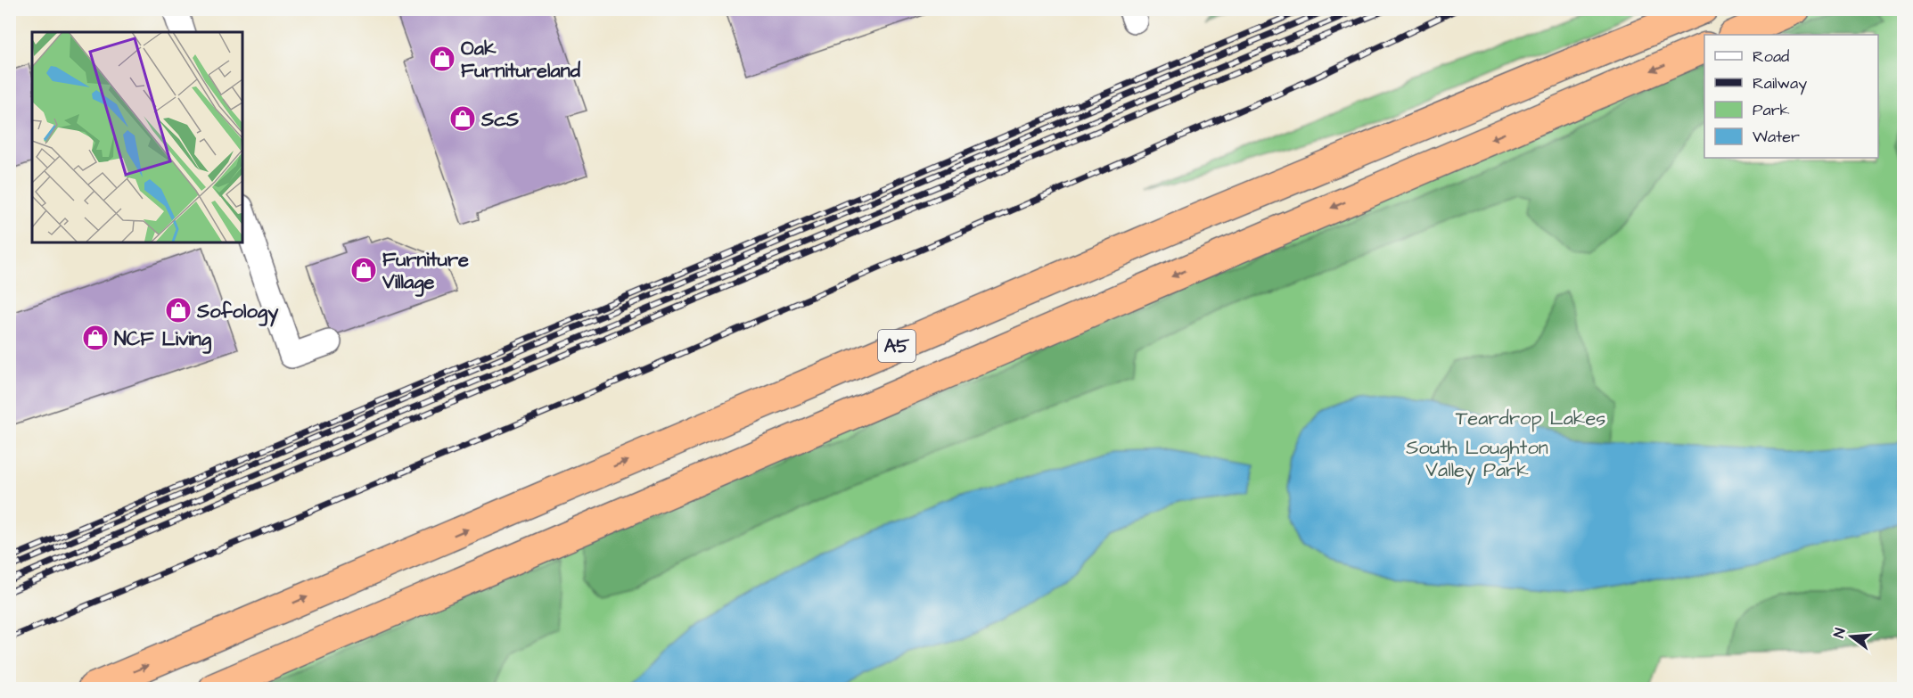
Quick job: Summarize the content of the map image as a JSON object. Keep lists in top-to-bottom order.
{
  "streets": {
    "highway": ["A5"]
  },
  "parks": ["Teardrop Lakes", "South Loughton Valley Park"],
  "places": {
    "shop": [
      "Oak Furnitureland",
      "ScS",
      "Furniture Village",
      "Sofology",
      "NCF Living"
    ]
  },
  "legend": [
    "Road",
    "Railway",
    "Park",
    "Water"
  ],
  "north": "left"
}
